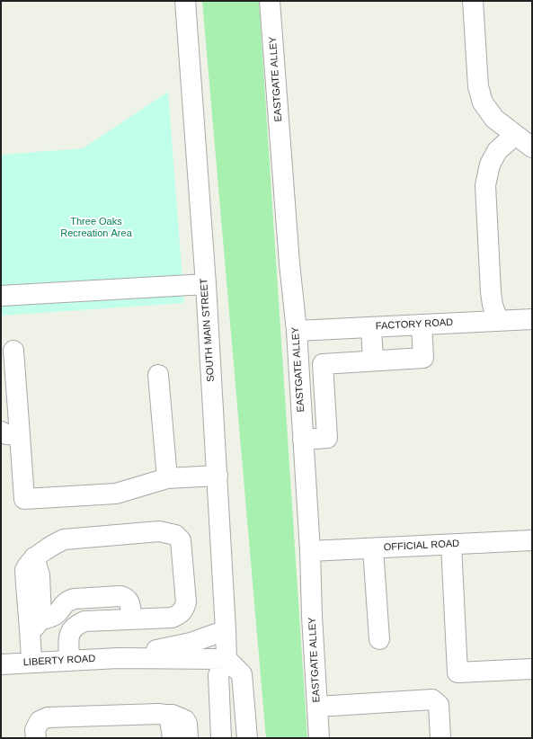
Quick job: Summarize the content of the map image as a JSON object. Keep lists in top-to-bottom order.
{
  "streets": {
    "street": [
      "EASTGATE ALLEY",
      "FACTORY ROAD",
      "SOUTH MAIN STREET",
      "OFFICIAL ROAD",
      "LIBERTY ROAD"
    ]
  },
  "crossings": [
    ["EASTGATE ALLEY", "FACTORY ROAD"],
    ["EASTGATE ALLEY", "OFFICIAL ROAD"]
  ],
  "parks": ["Three Oaks Recreation Area"]
}
